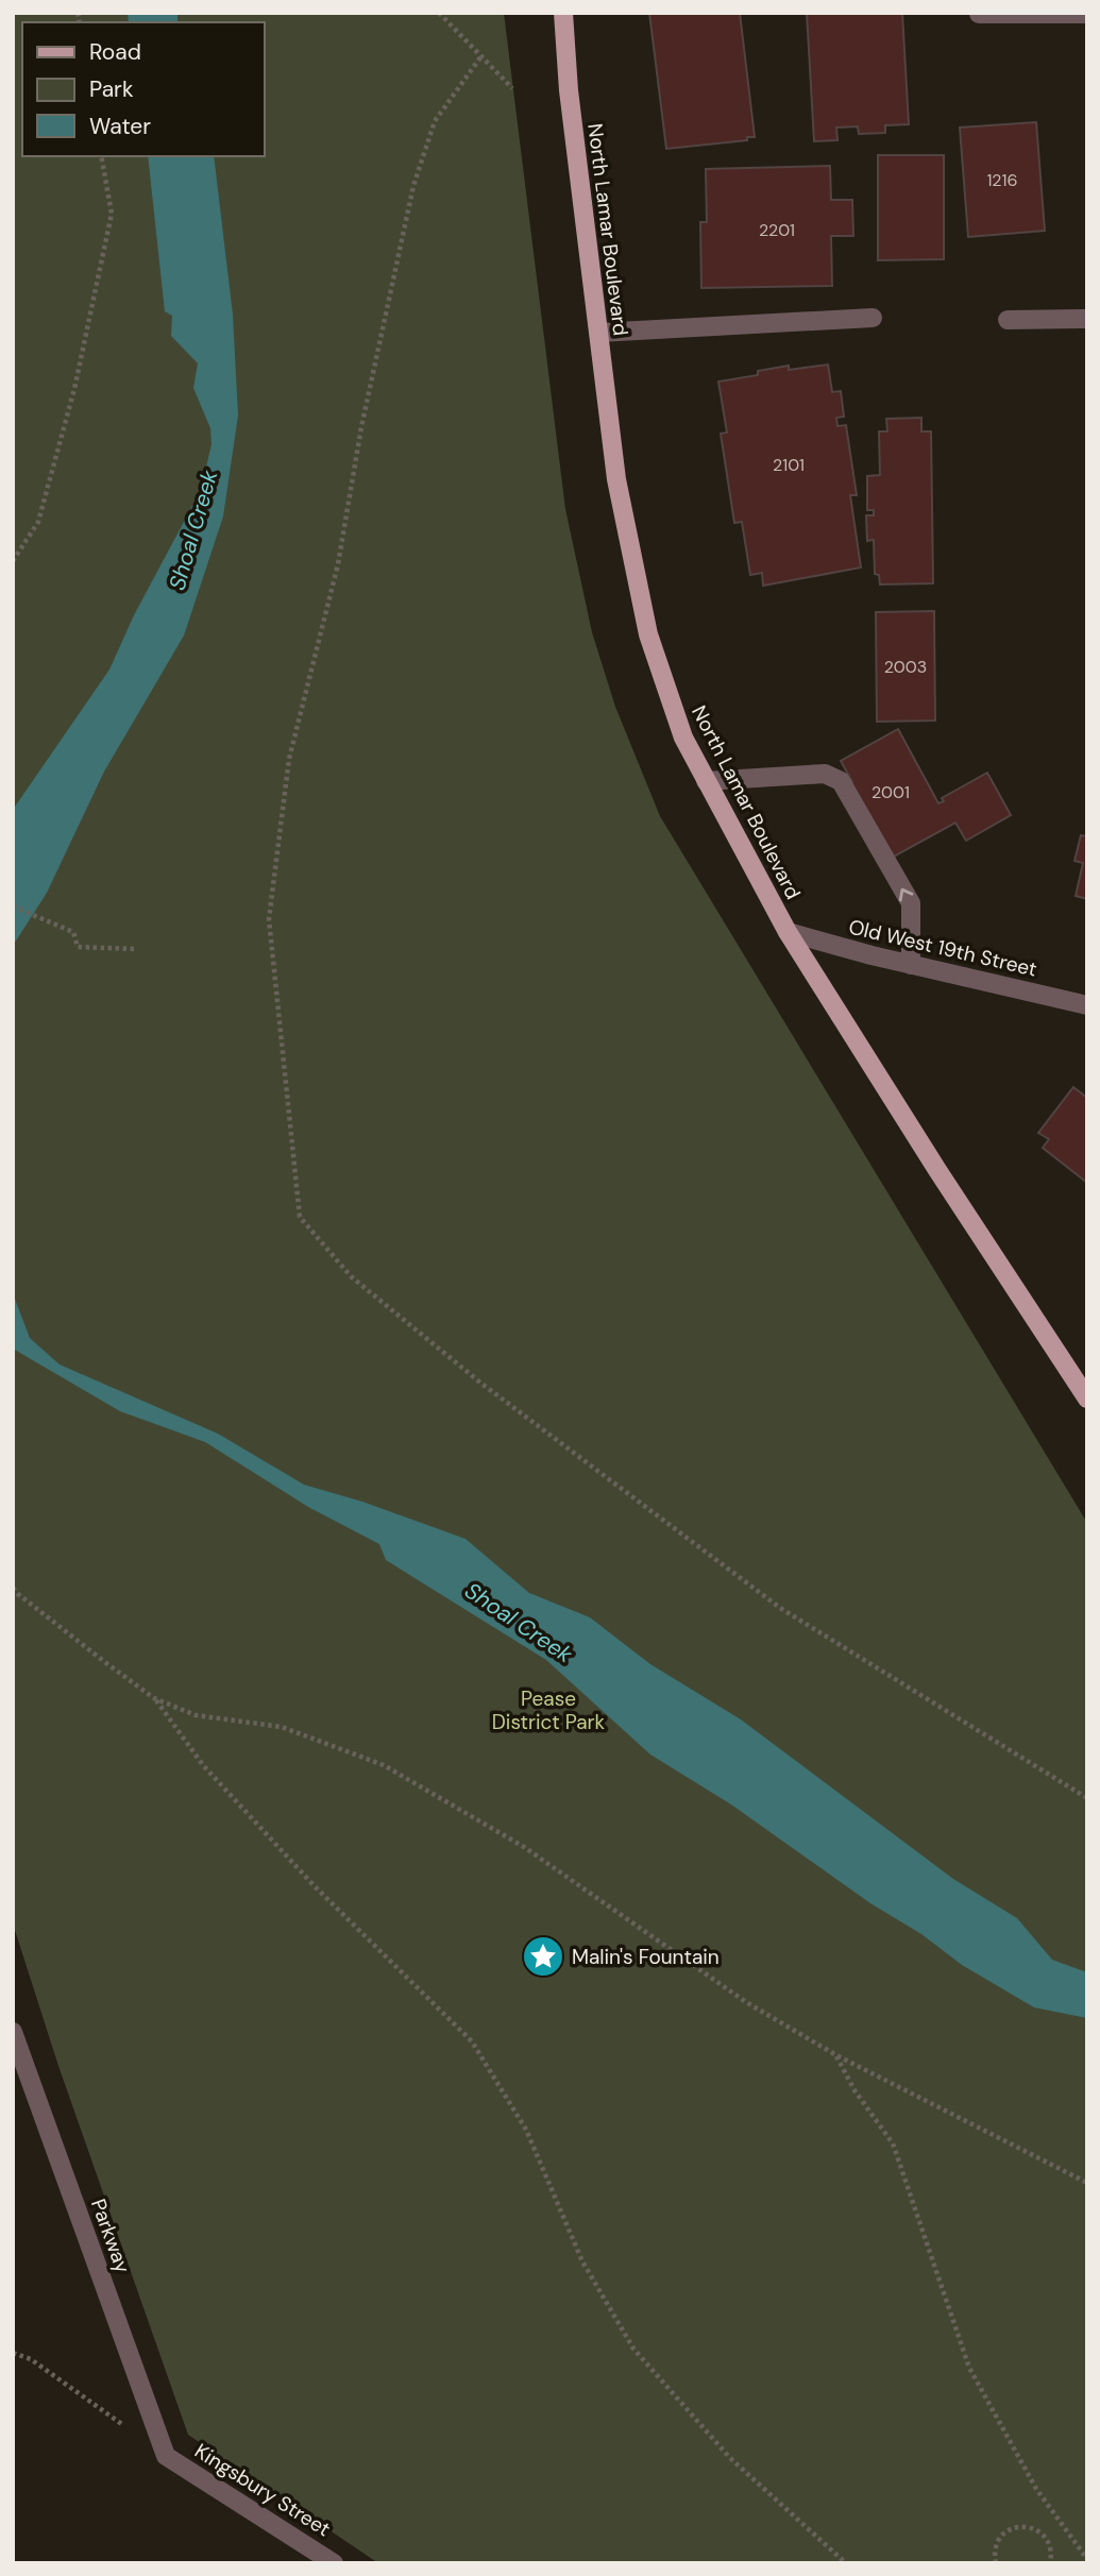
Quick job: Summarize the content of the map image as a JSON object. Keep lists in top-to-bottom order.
{
  "streets": {
    "main road": ["North Lamar Boulevard"],
    "street": ["Old West 19th Street", "Parkway", "Kingsbury Street"]
  },
  "crossings": [
    ["North Lamar Boulevard", "Old West 19th Street"],
    ["Parkway", "Kingsbury Street"]
  ],
  "water": ["Shoal Creek"],
  "parks": ["Pease District Park"],
  "places": {
    "place": ["Malin's Fountain"]
  },
  "house_numbers": [
    "1216",
    "2201",
    "2101",
    "2003",
    "2001"
  ],
  "legend": ["Road", "Park", "Water"]
}
